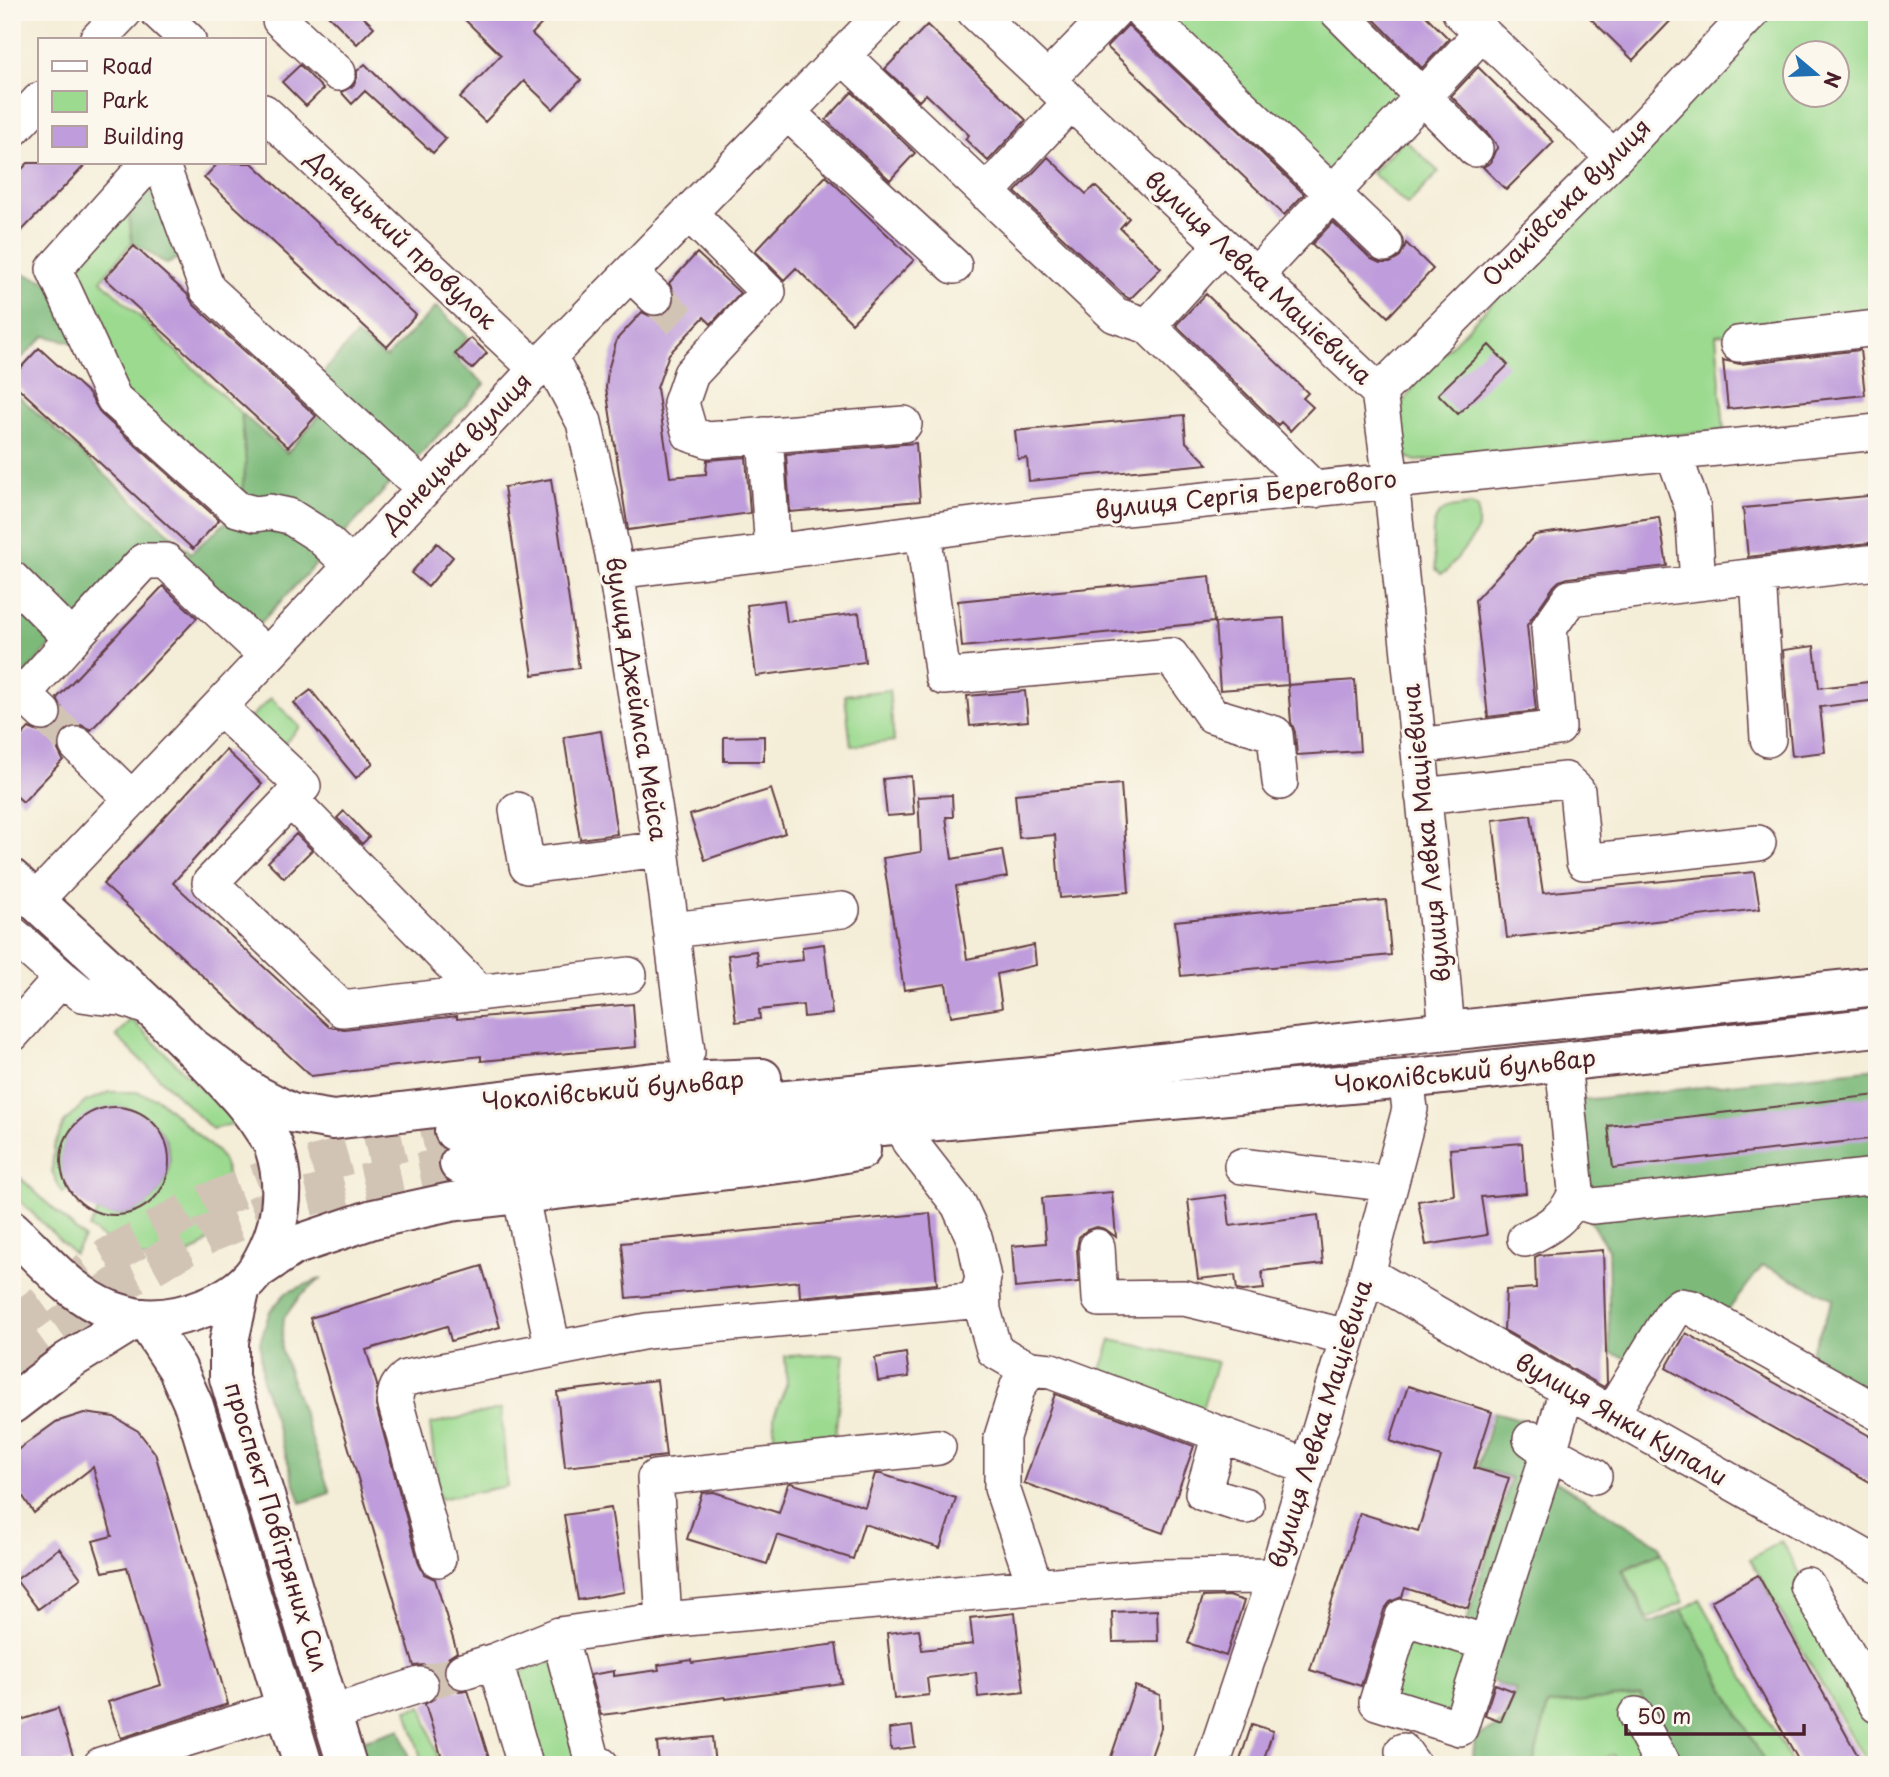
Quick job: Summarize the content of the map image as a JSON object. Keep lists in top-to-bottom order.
{
  "streets": {
    "main road": ["Чоколівський бульвар", "проспект Повітряних Сил"],
    "street": [
      "Очаківська вулиця",
      "Донецький провулок",
      "вулиця Левка Мацієвича",
      "Донецька вулиця",
      "вулиця Сергія Берегового",
      "вулиця Джеймса Мейса",
      "вулиця Янки Купали"
    ]
  },
  "crossings": [
    ["Очаківська вулиця", "вулиця Левка Мацієвича"],
    ["Донецький провулок", "Донецька вулиця"],
    ["Донецький провулок", "вулиця Джеймса Мейса"],
    ["вулиця Левка Мацієвича", "вулиця Сергія Берегового"],
    ["вулиця Левка Мацієвича", "Чоколівський бульвар"],
    ["вулиця Левка Мацієвича", "вулиця Янки Купали"],
    ["Донецька вулиця", "вулиця Джеймса Мейса"],
    ["вулиця Сергія Берегового", "вулиця Джеймса Мейса"],
    ["Чоколівський бульвар", "проспект Повітряних Сил"]
  ],
  "legend": ["Road", "Park", "Building"],
  "scale_bar": "50 m",
  "north": "right"
}
